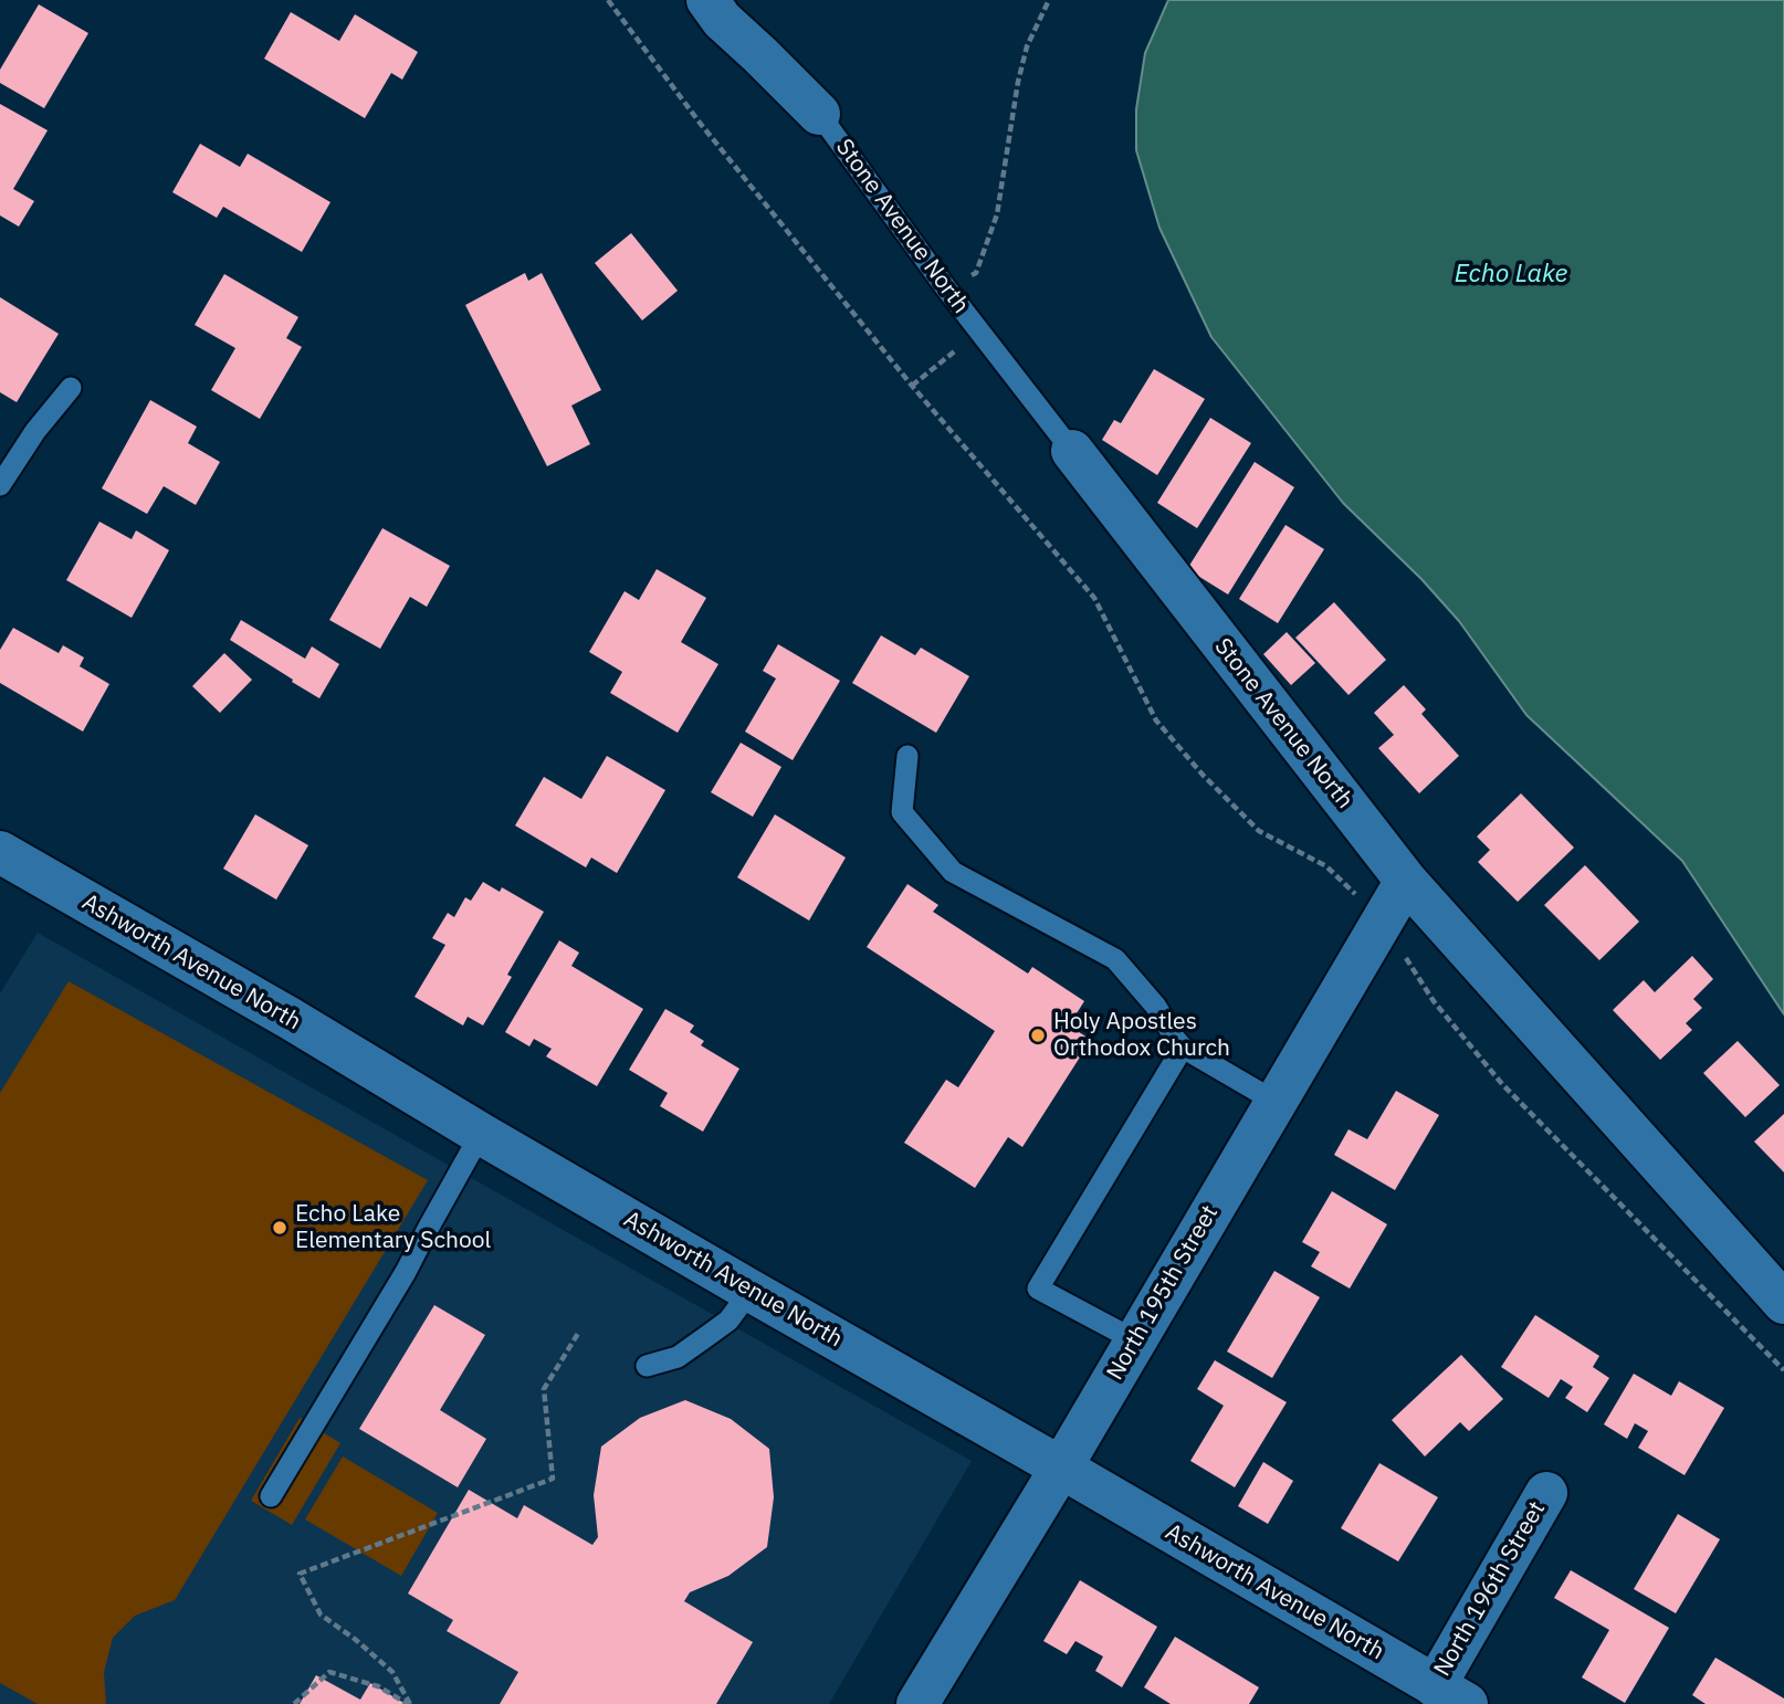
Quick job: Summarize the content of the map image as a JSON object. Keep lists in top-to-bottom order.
{
  "streets": {
    "street": [
      "Stone Avenue North",
      "Ashworth Avenue North",
      "North 195th Street",
      "North 196th Street"
    ]
  },
  "crossings": [
    ["Stone Avenue North", "North 195th Street"],
    ["Ashworth Avenue North", "North 195th Street"],
    ["Ashworth Avenue North", "North 196th Street"]
  ],
  "water": ["Echo Lake"],
  "places": ["Holy Apostles Orthodox Church", "Echo Lake Elementary School"]
}
